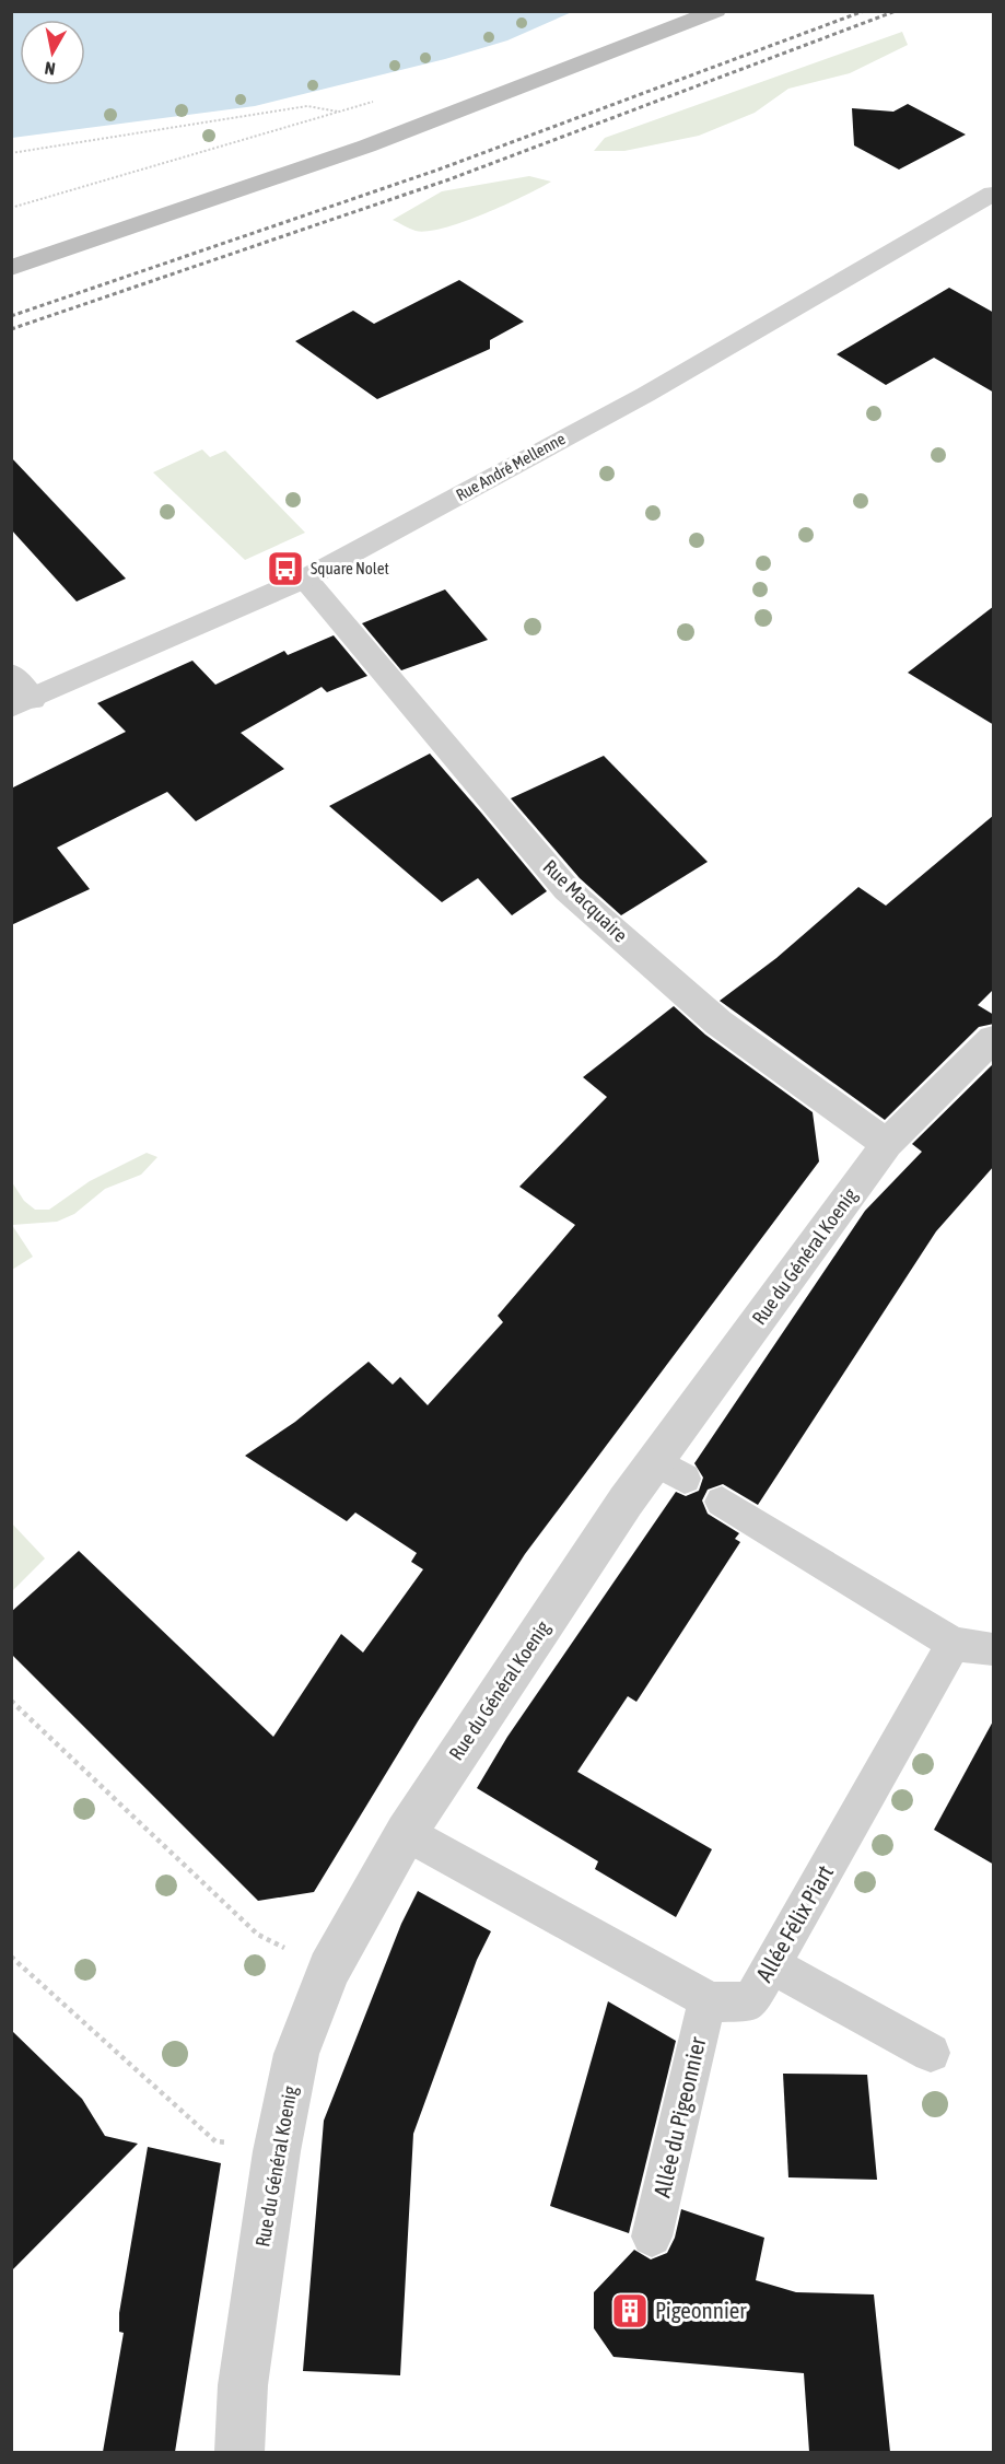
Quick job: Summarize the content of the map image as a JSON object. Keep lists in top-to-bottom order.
{
  "streets": {
    "street": ["Rue André Mellenne", "Rue Macquaire", "Rue du Général Koenig"],
    "lane": ["Allée Félix Piart", "Allée du Pigeonnier"]
  },
  "crossings": [
    ["Rue André Mellenne", "Rue Macquaire"],
    ["Rue Macquaire", "Rue du Général Koenig"],
    ["Rue du Général Koenig", "Allée Félix Piart"],
    ["Allée Félix Piart", "Allée du Pigeonnier"]
  ],
  "places": {
    "bus stop": ["Square Nolet"],
    "building": ["Pigeonnier"]
  },
  "north": "bottom"
}
